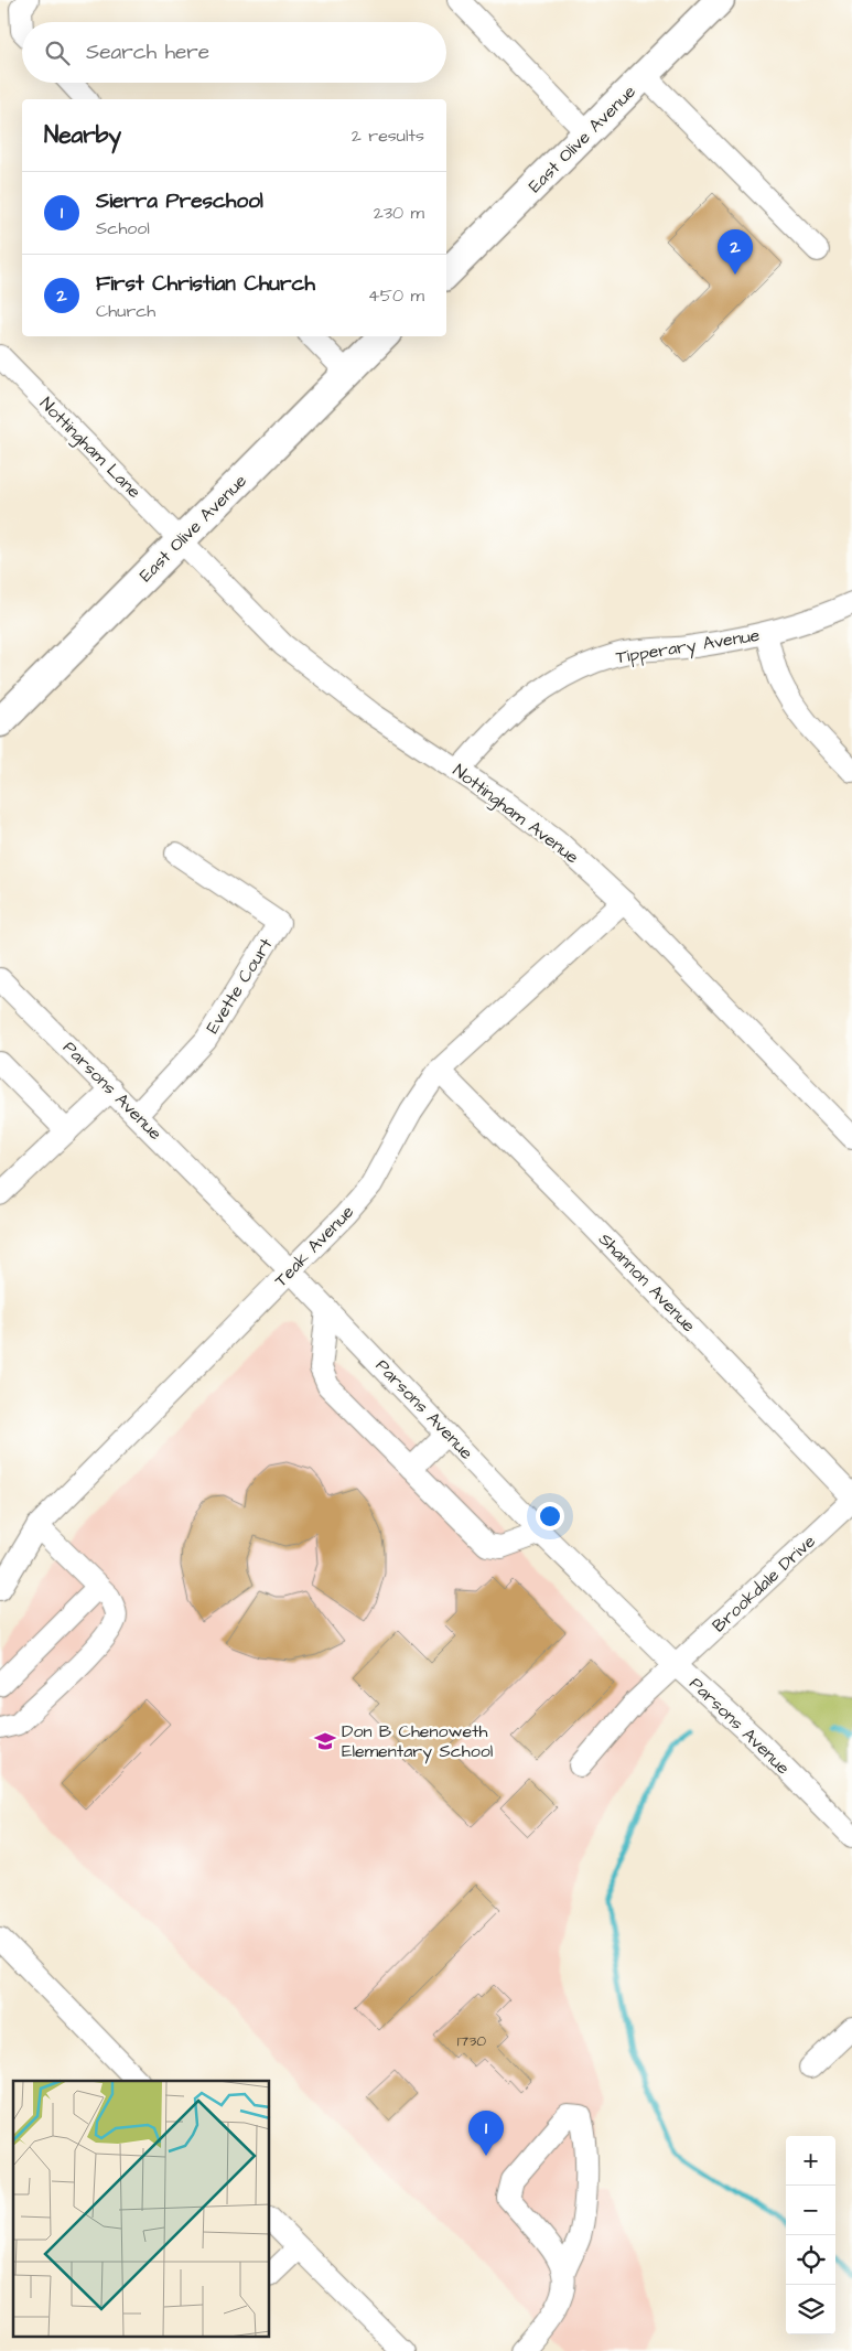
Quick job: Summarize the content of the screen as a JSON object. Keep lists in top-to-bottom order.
{
  "streets": {
    "main road": ["East Olive Avenue"],
    "street": [
      "Nottingham Lane",
      "Tipperary Avenue",
      "Nottingham Avenue",
      "Evette Court",
      "Parsons Avenue",
      "Teak Avenue",
      "Shannon Avenue",
      "Brookdale Drive"
    ]
  },
  "crossings": [
    ["East Olive Avenue", "Nottingham Lane"],
    ["East Olive Avenue", "Nottingham Avenue"],
    ["Nottingham Lane", "Nottingham Avenue"],
    ["Tipperary Avenue", "Nottingham Avenue"],
    ["Nottingham Avenue", "Teak Avenue"],
    ["Evette Court", "Parsons Avenue"],
    ["Parsons Avenue", "Teak Avenue"],
    ["Parsons Avenue", "Brookdale Drive"],
    ["Teak Avenue", "Shannon Avenue"]
  ],
  "places": {
    "school or university": ["Don B Chenoweth Elementary School"]
  },
  "house_numbers": ["1730"],
  "page": {
    "search": "Search here",
    "heading": ["Nearby", "2 results"],
    "list": [
      {
        "mark": "1",
        "name": "Sierra Preschool",
        "note": "School",
        "value": "230 m"
      },
      {
        "mark": "2",
        "name": "First Christian Church",
        "note": "Church",
        "value": "450 m"
      }
    ],
    "pins": ["2", "1"],
    "map_buttons": ["+", "−"]
  }
}
